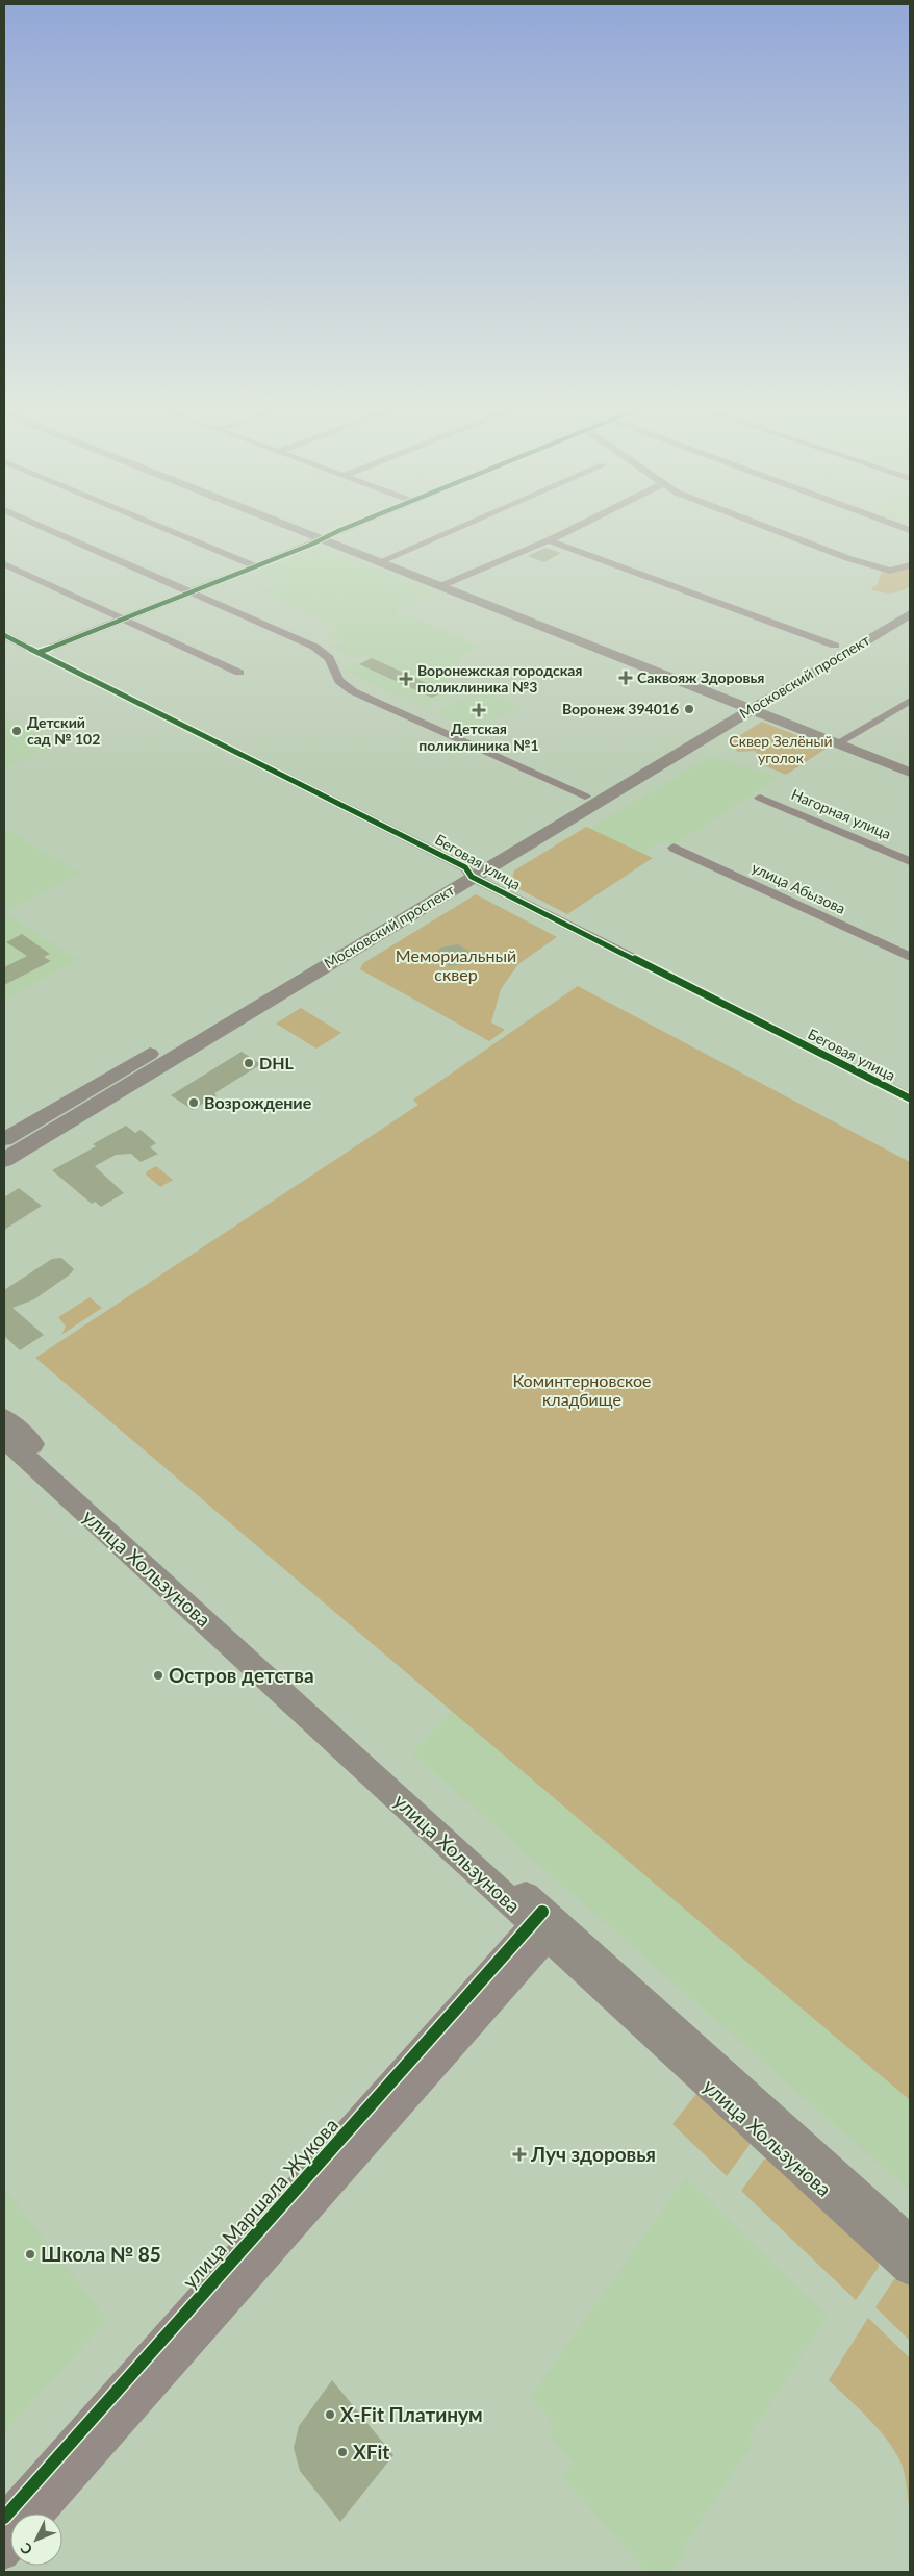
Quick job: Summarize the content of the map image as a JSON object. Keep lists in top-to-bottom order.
{
  "streets": {
    "main road": ["Московский проспект", "улица Хользунова"],
    "street": [
      "Нагорная улица",
      "Беговая улица",
      "улица Абызова",
      "улица Маршала Жукова"
    ]
  },
  "crossings": [
    ["Московский проспект", "Беговая улица"],
    ["улица Хользунова", "улица Маршала Жукова"]
  ],
  "parks": ["Сквер Зелёный уголок", "Мемориальный сквер", "Коминтерновское кладбище"],
  "places": {
    "health": [
      "Саквояж Здоровья",
      "Воронежская городская поликлиника №3",
      "Детская поликлиника №1",
      "Луч здоровья"
    ],
    "other": [
      "Воронеж 394016",
      "Детский сад № 102",
      "DHL",
      "Возрождение",
      "Остров детства",
      "Школа № 85",
      "X-Fit Платинум",
      "XFit"
    ]
  },
  "north": "bottom left"
}
